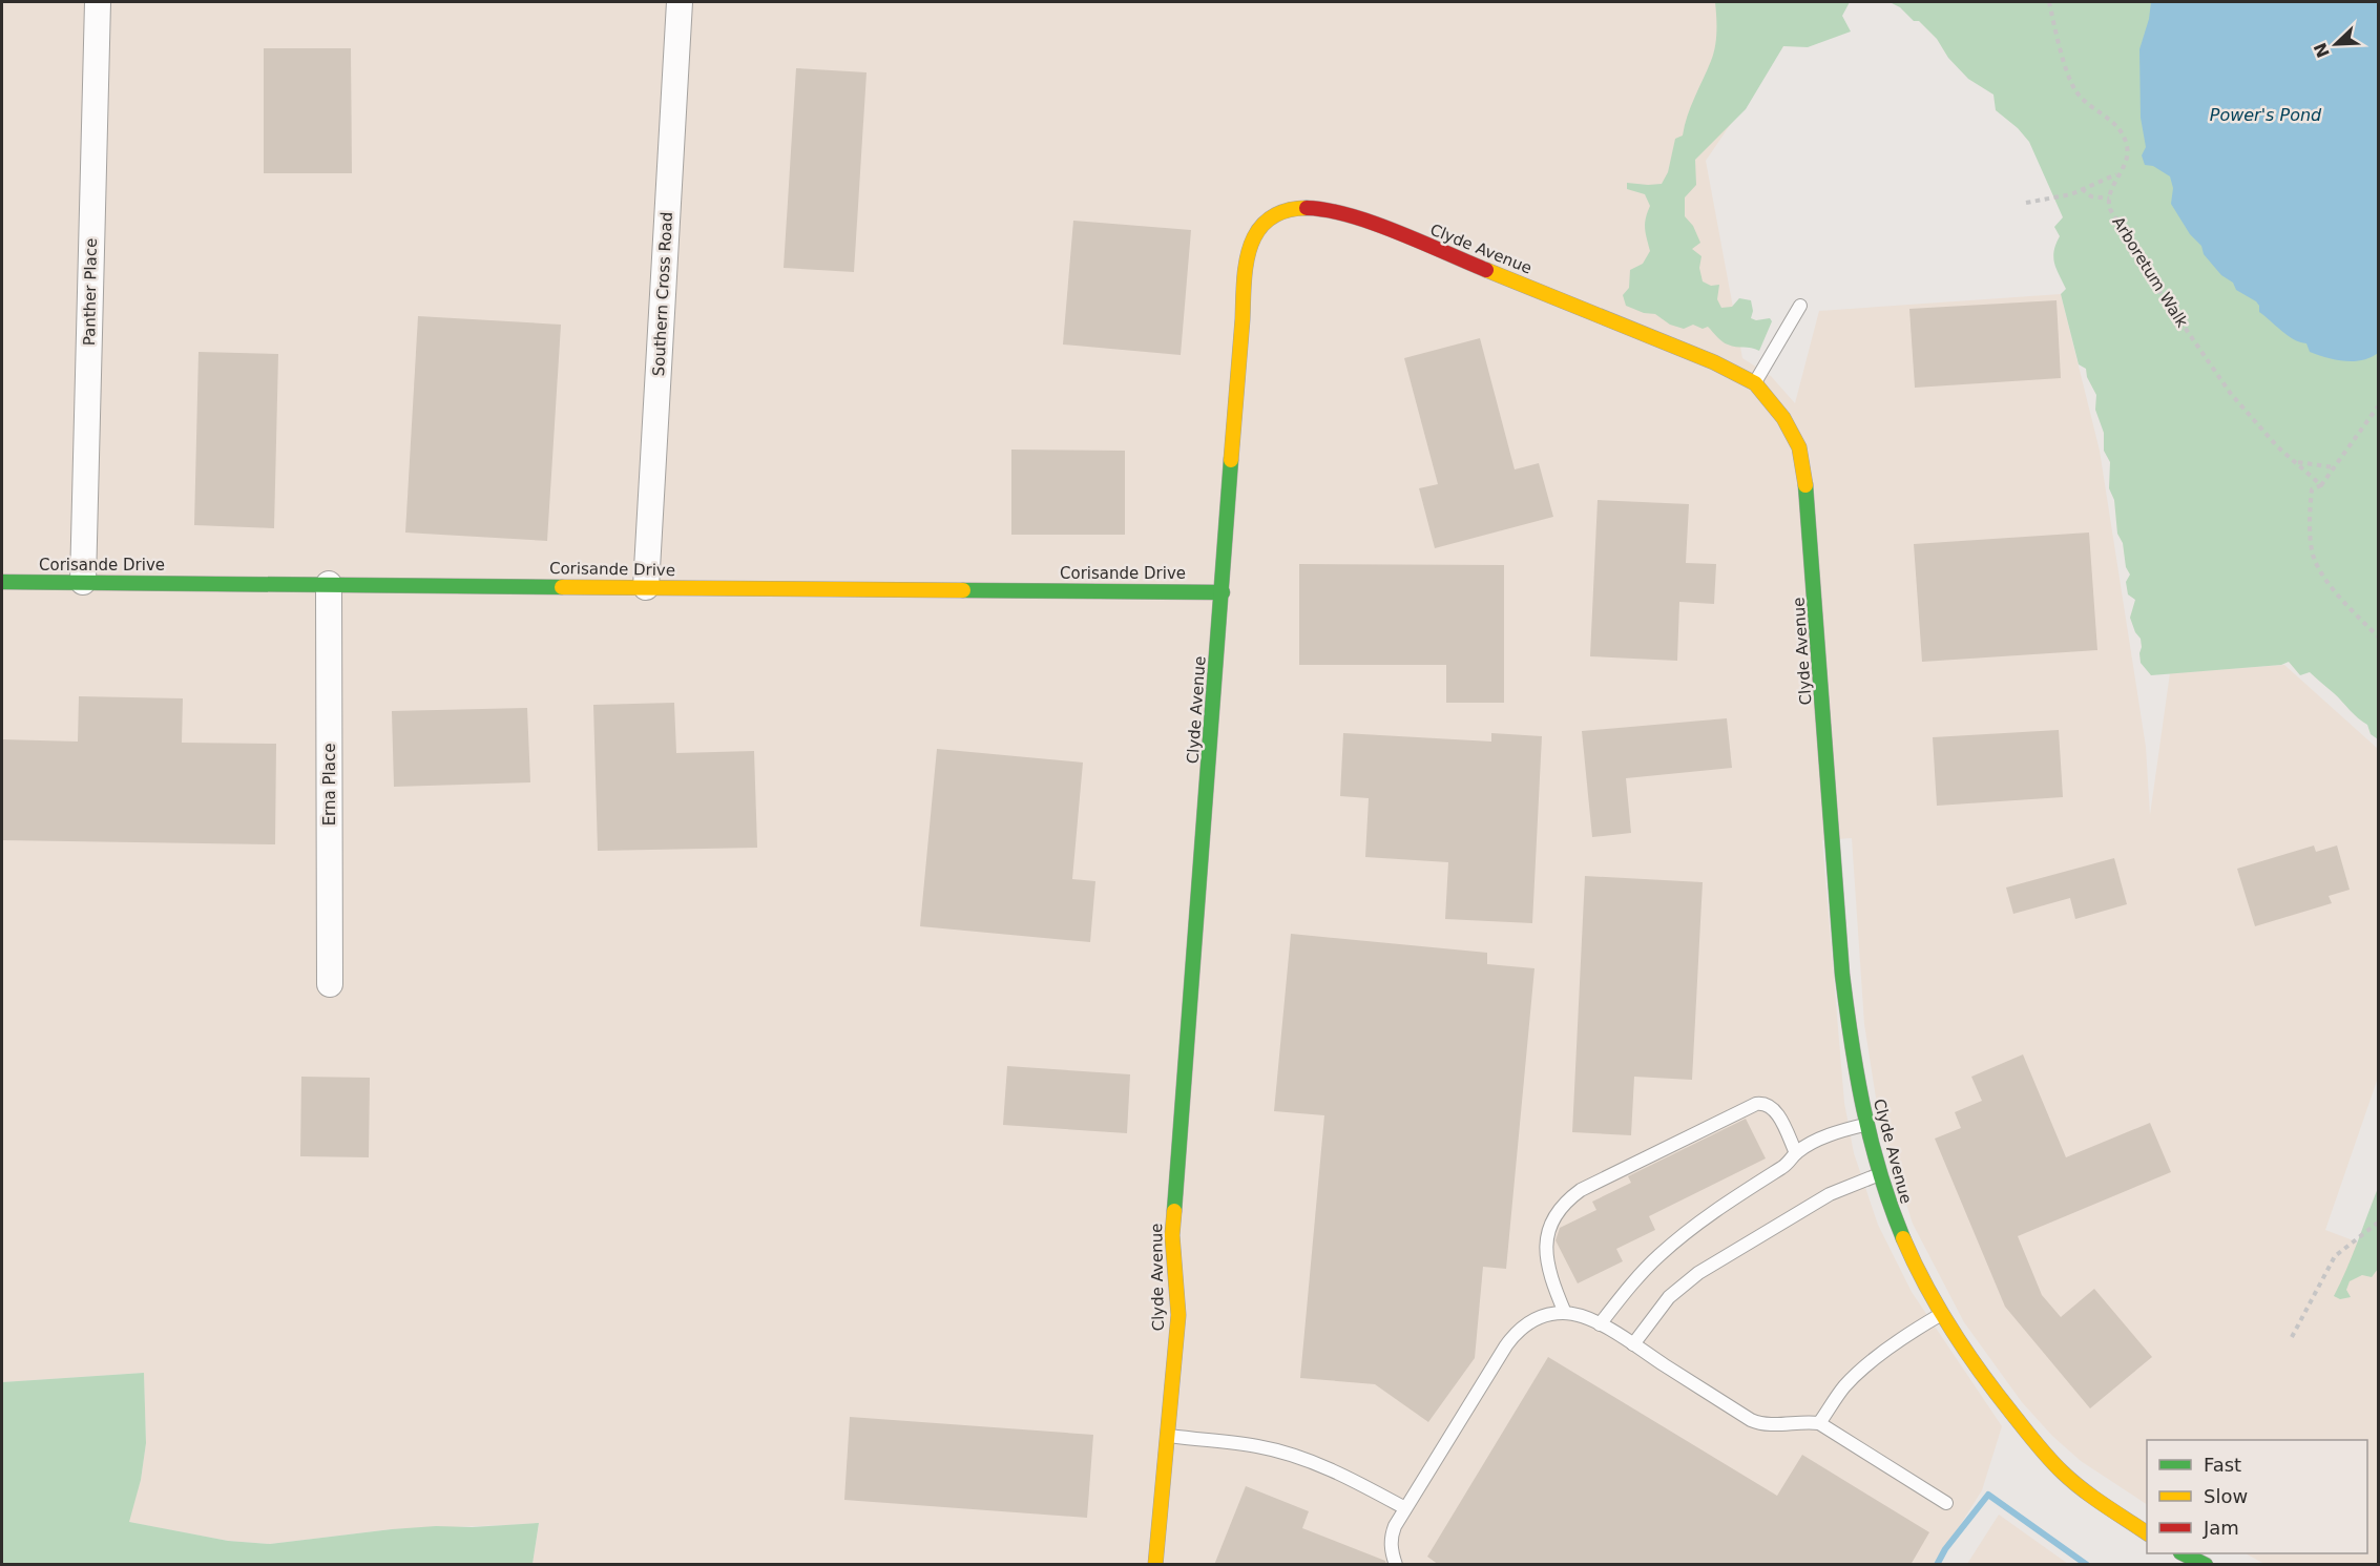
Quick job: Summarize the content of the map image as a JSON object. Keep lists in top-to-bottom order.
{
  "streets": {
    "street": [
      "Clyde Avenue",
      "Panther Place",
      "Southern Cross Road",
      "Corisande Drive",
      "Erna Place"
    ],
    "path": ["Arboretum Walk"]
  },
  "crossings": [
    ["Clyde Avenue", "Corisande Drive"],
    ["Panther Place", "Corisande Drive"],
    ["Southern Cross Road", "Corisande Drive"],
    ["Corisande Drive", "Erna Place"]
  ],
  "water": ["Power's Pond"],
  "legend": ["Fast", "Slow", "Jam"],
  "north": "bottom left"
}
